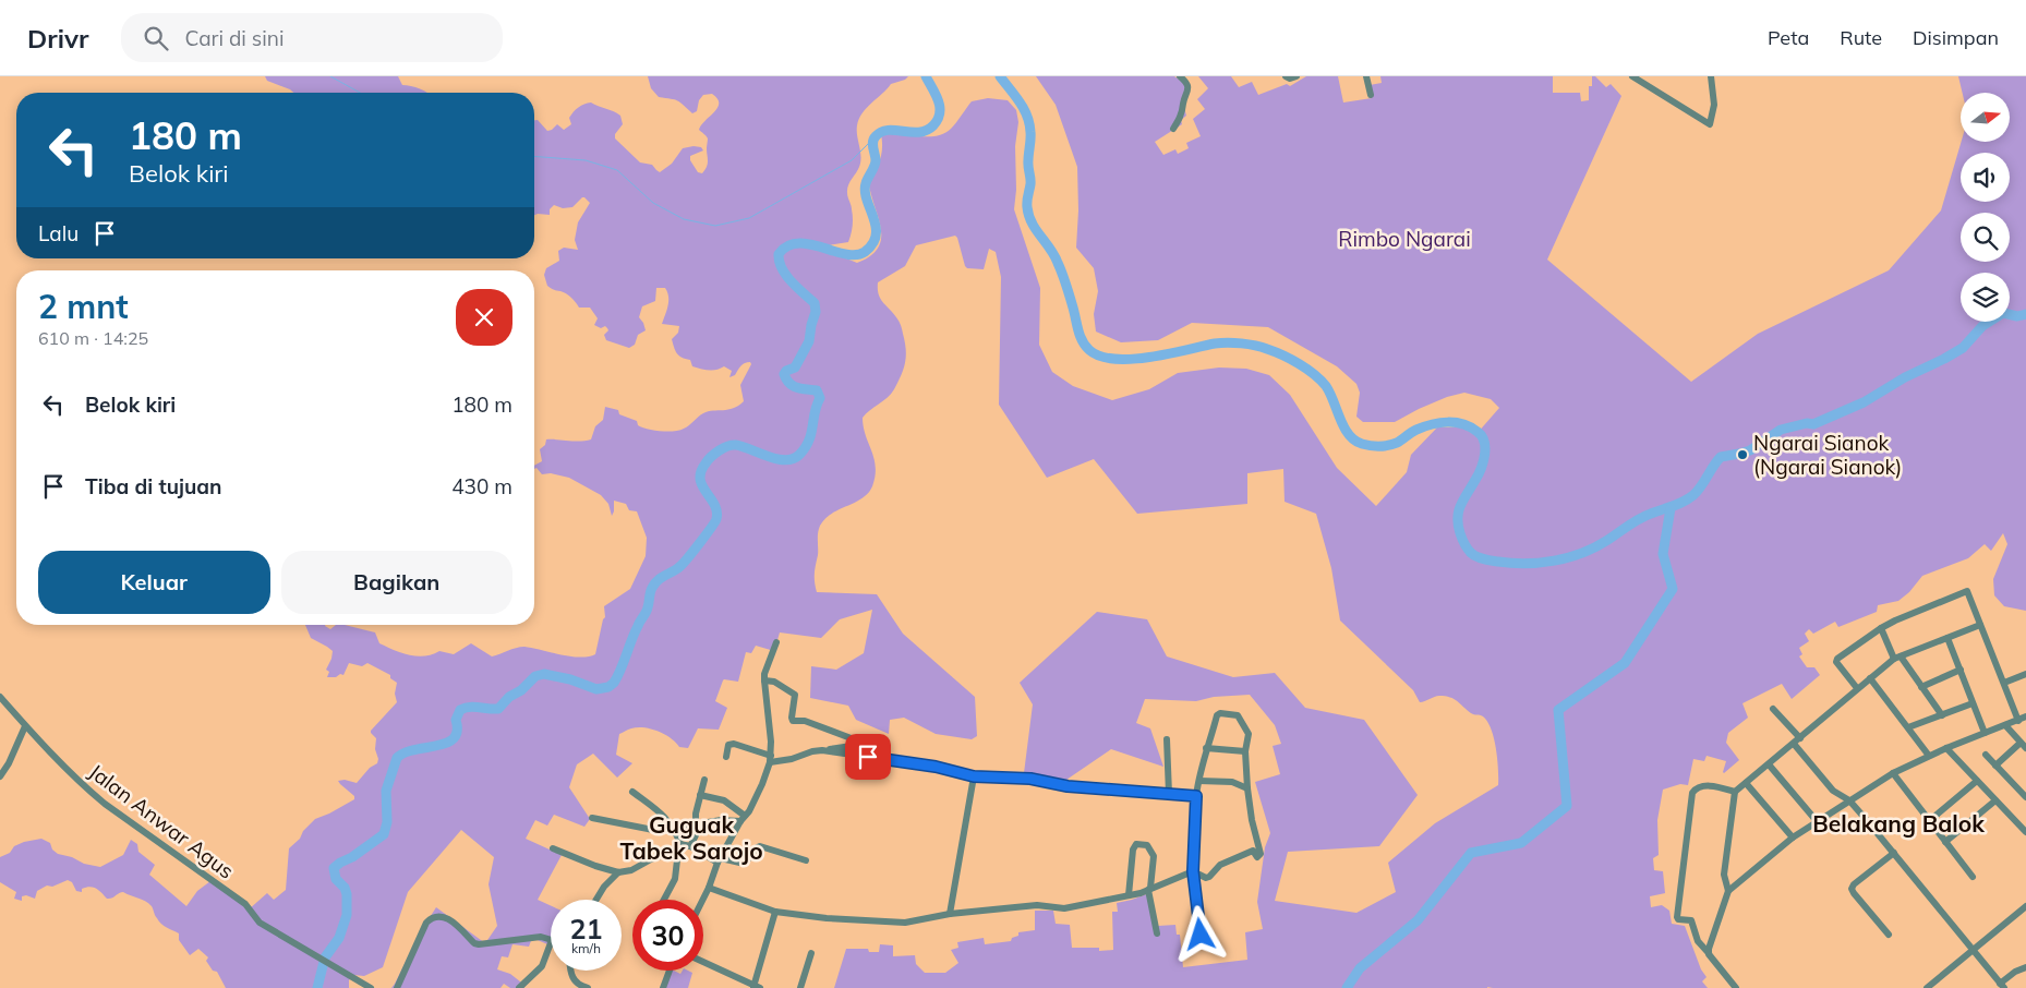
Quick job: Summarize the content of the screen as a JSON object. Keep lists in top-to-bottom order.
{
  "streets": {
    "street": ["Jalan Anwar Agus"]
  },
  "districts": ["Belakang Balok", "Guguak Tabek Sarojo"],
  "parks": ["Rimbo Ngarai"],
  "places": ["Ngarai Sianok (Ngarai Sianok)"],
  "north": "right",
  "page": {
    "header": "Drivr",
    "search": "Cari di sini",
    "nav": ["Peta", "Rute", "Disimpan"],
    "turn": ["180 m", "Belok kiri"],
    "then": "Lalu",
    "heading": ["2 mnt", "610 m · 14:25"],
    "list": [
      {
        "name": "Belok kiri",
        "value": "180 m"
      },
      {
        "name": "Tiba di tujuan",
        "value": "430 m"
      }
    ],
    "buttons": ["Keluar", "Bagikan"],
    "speed": "21 km/h",
    "limit": "30"
  }
}
